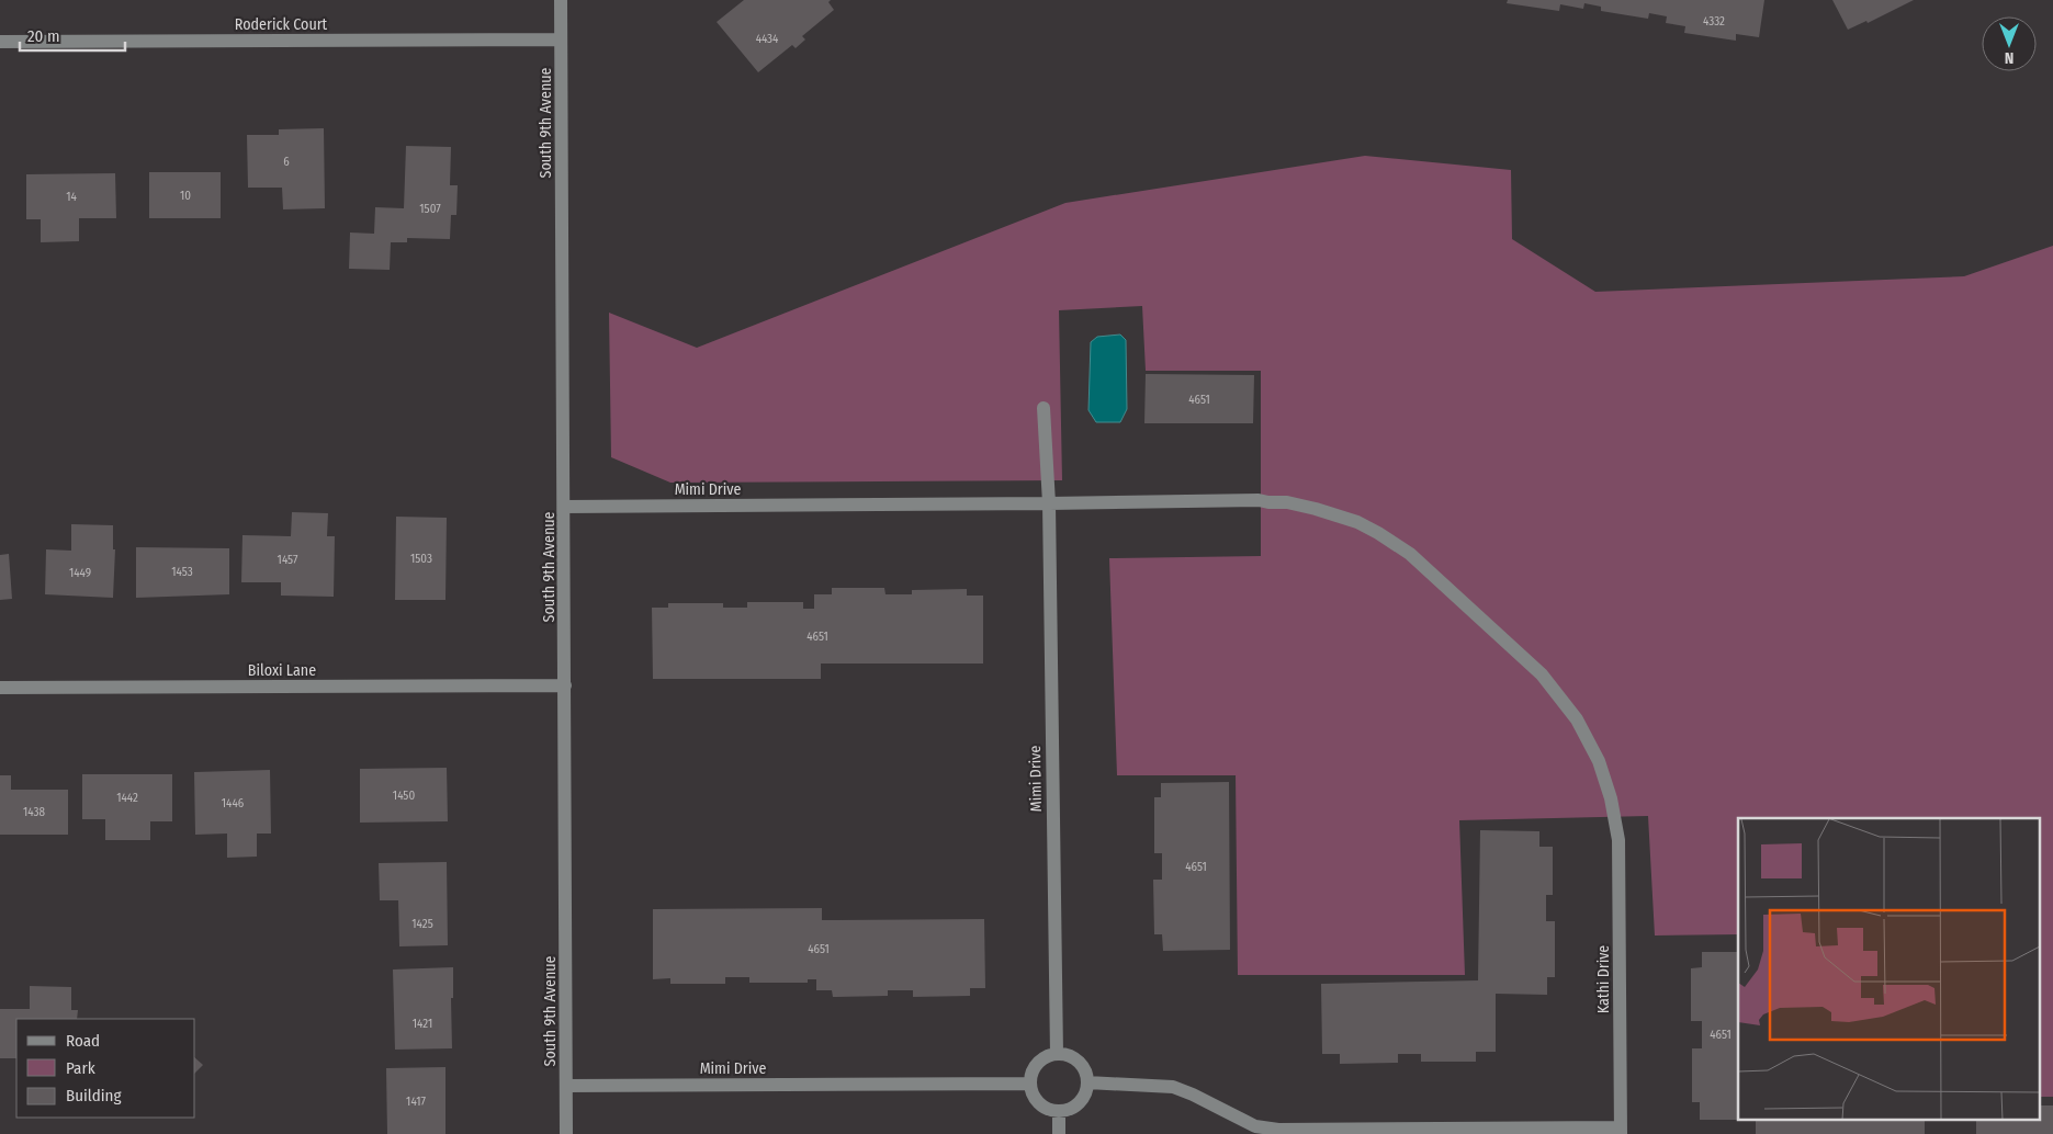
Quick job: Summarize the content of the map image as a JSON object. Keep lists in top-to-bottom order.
{
  "streets": {
    "street": [
      "Roderick Court",
      "South 9th Avenue",
      "Mimi Drive",
      "Biloxi Lane",
      "Kathi Drive"
    ]
  },
  "crossings": [
    ["Roderick Court", "South 9th Avenue"],
    ["South 9th Avenue", "Mimi Drive"],
    ["South 9th Avenue", "Biloxi Lane"],
    ["Mimi Drive", "Kathi Drive"]
  ],
  "house_numbers": [
    "4332",
    "4434",
    "6",
    "10",
    "14",
    "1507",
    "4651",
    "1503",
    "1457",
    "1453",
    "1449",
    "4651",
    "1450",
    "1442",
    "1446",
    "1438",
    "4651",
    "1425",
    "4651",
    "1421",
    "4651",
    "1417"
  ],
  "legend": ["Road", "Park", "Building"],
  "scale_bar": "20 m",
  "north": "bottom"
}
